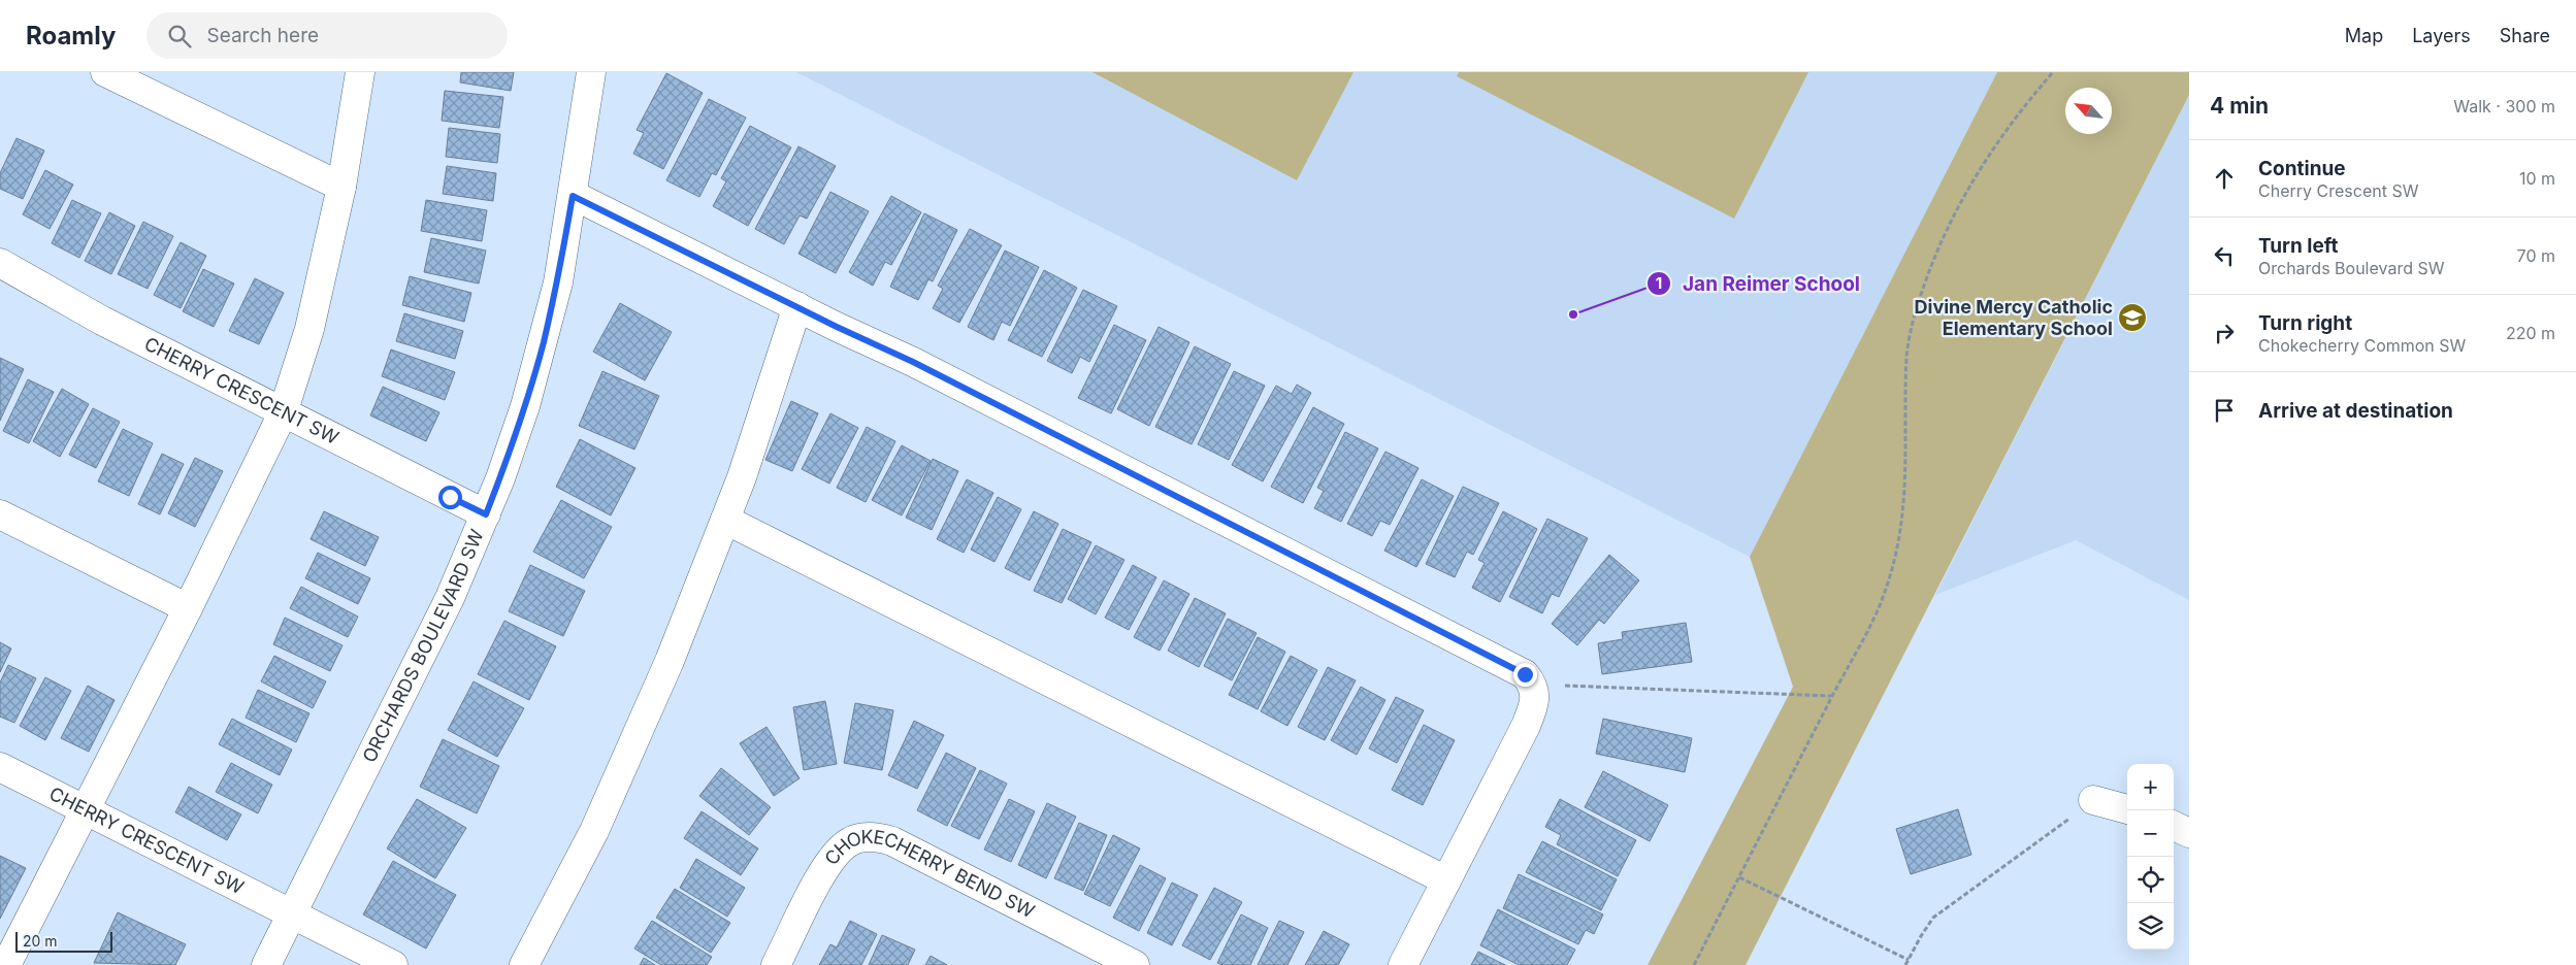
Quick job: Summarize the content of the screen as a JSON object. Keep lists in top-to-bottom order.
{
  "streets": {
    "street": ["CHERRY CRESCENT SW", "ORCHARDS BOULEVARD SW", "CHOKECHERRY BEND SW"]
  },
  "crossings": [
    ["CHERRY CRESCENT SW", "ORCHARDS BOULEVARD SW"]
  ],
  "places": {
    "other": ["Jan Reimer School"],
    "school or university": ["Divine Mercy Catholic Elementary School"]
  },
  "scale_bar": "20 m",
  "north": "top left",
  "page": {
    "header": "Roamly",
    "search": "Search here",
    "nav": ["Map", "Layers", "Share"],
    "heading": ["4 min", "Walk · 300 m"],
    "list": [
      ["Continue", "Cherry Crescent SW", "10 m"],
      ["Turn left", "Orchards Boulevard SW", "70 m"],
      ["Turn right", "Chokecherry Common SW", "220 m"],
      "Arrive at destination"
    ],
    "map_buttons": ["+", "−"],
    "scale": "20 m"
  }
}
